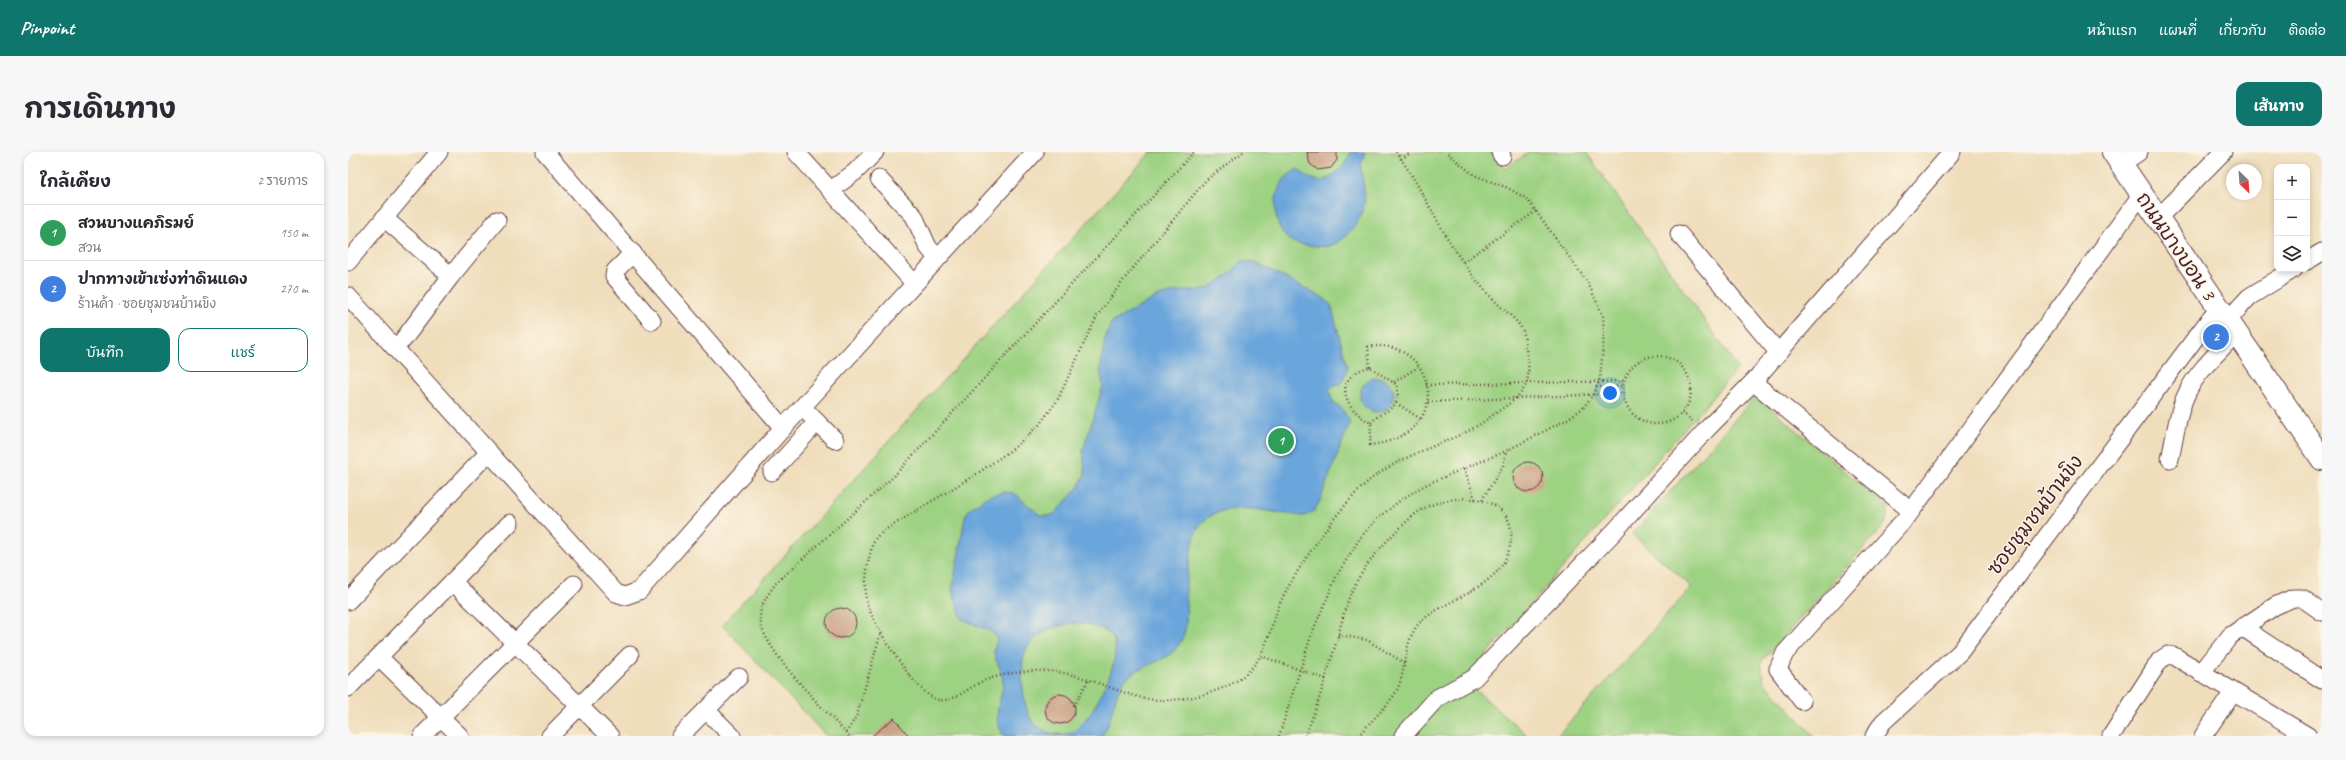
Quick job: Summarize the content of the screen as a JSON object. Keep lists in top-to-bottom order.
{
  "streets": {
    "main road": ["ถนนบางบอน 3"],
    "street": ["ซอยชุมชนบ้านขิง"]
  },
  "crossings": [
    ["ถนนบางบอน 3", "ซอยชุมชนบ้านขิง"]
  ],
  "north": "bottom right",
  "page": {
    "header": "Pinpoint",
    "nav": [
      "หน้าแรก",
      "แผนที่",
      "เกี่ยวกับ",
      "ติดต่อ"
    ],
    "title": "การเดินทาง",
    "buttons": [
      "เส้นทาง",
      ["บันทึก", "แชร์"]
    ],
    "heading": ["ใกล้เคียง", "2 รายการ"],
    "map_buttons": ["+", "−"],
    "list": [
      {
        "mark": "1",
        "name": "สวนบางแคภิรมย์",
        "note": "สวน",
        "value": "150 m"
      },
      {
        "mark": "2",
        "name": "ปากทางเข้าเซ่งท่าดินแดง",
        "note": "ร้านค้า · ซอยชุมชนบ้านขิง",
        "value": "270 m"
      }
    ],
    "pins": ["2", "1"]
  }
}
